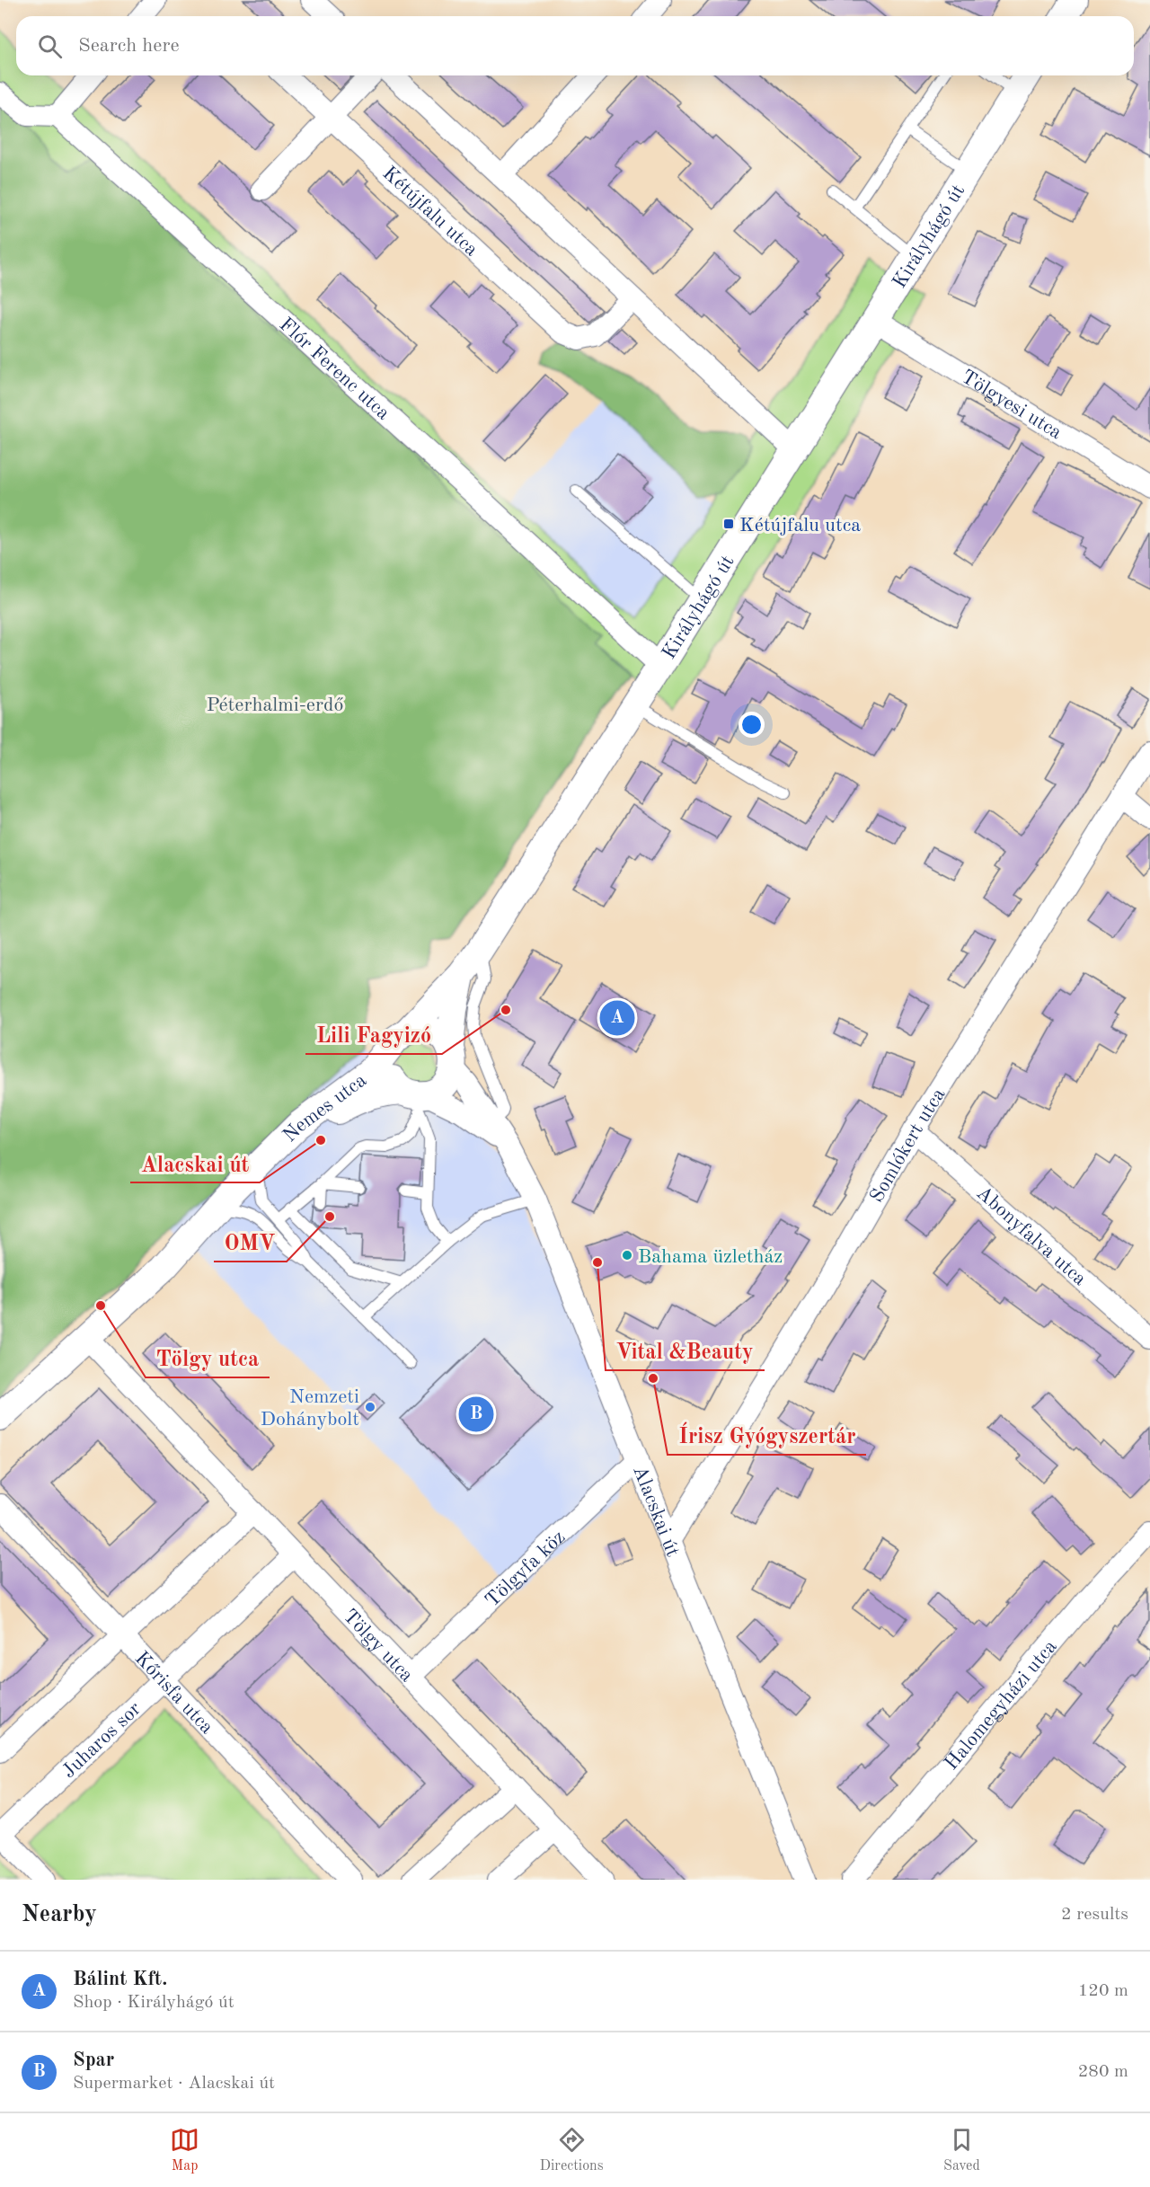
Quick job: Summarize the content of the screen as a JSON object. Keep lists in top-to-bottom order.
{
  "streets": {
    "street": [
      "Kétújfalu utca",
      "Királyhágó út",
      "Flór Ferenc utca",
      "Tölgyesi utca",
      "Nemes utca",
      "Somlókert utca",
      "Abonyfalva utca",
      "Alacskai út",
      "Tölgyfa köz",
      "Tölgy utca",
      "Kőrisfa utca",
      "Halomegyházi utca",
      "Juharos sor"
    ]
  },
  "crossings": [
    ["Királyhágó út", "Flór Ferenc utca"],
    ["Királyhágó út", "Tölgyesi utca"],
    ["Királyhágó út", "Nemes utca"],
    ["Királyhágó út", "Alacskai út"],
    ["Nemes utca", "Alacskai út"],
    ["Nemes utca", "Tölgy utca"],
    ["Somlókert utca", "Abonyfalva utca"],
    ["Somlókert utca", "Alacskai út"],
    ["Alacskai út", "Tölgyfa köz"],
    ["Tölgyfa köz", "Tölgy utca"],
    ["Tölgy utca", "Juharos sor"],
    ["Kőrisfa utca", "Juharos sor"]
  ],
  "parks": ["Péterhalmi-erdő"],
  "places": {
    "transit": ["Kétújfalu utca"],
    "other": [
      "Lili Fagyizó",
      "Alacskai út",
      "OMV",
      "Bahama üzletház",
      "Vital &Beauty",
      "Tölgy utca",
      "Írisz Gyógyszertár",
      "Nemzeti Dohánybolt"
    ]
  },
  "page": {
    "search": "Search here",
    "pins": ["A", "B"],
    "heading": ["Nearby", "2 results"],
    "list": [
      {
        "mark": "A",
        "name": "Bálint Kft.",
        "note": "Shop · Királyhágó út",
        "value": "120 m"
      },
      {
        "mark": "B",
        "name": "Spar",
        "note": "Supermarket · Alacskai út",
        "value": "280 m"
      }
    ],
    "nav": ["Map", "Directions", "Saved"]
  }
}
